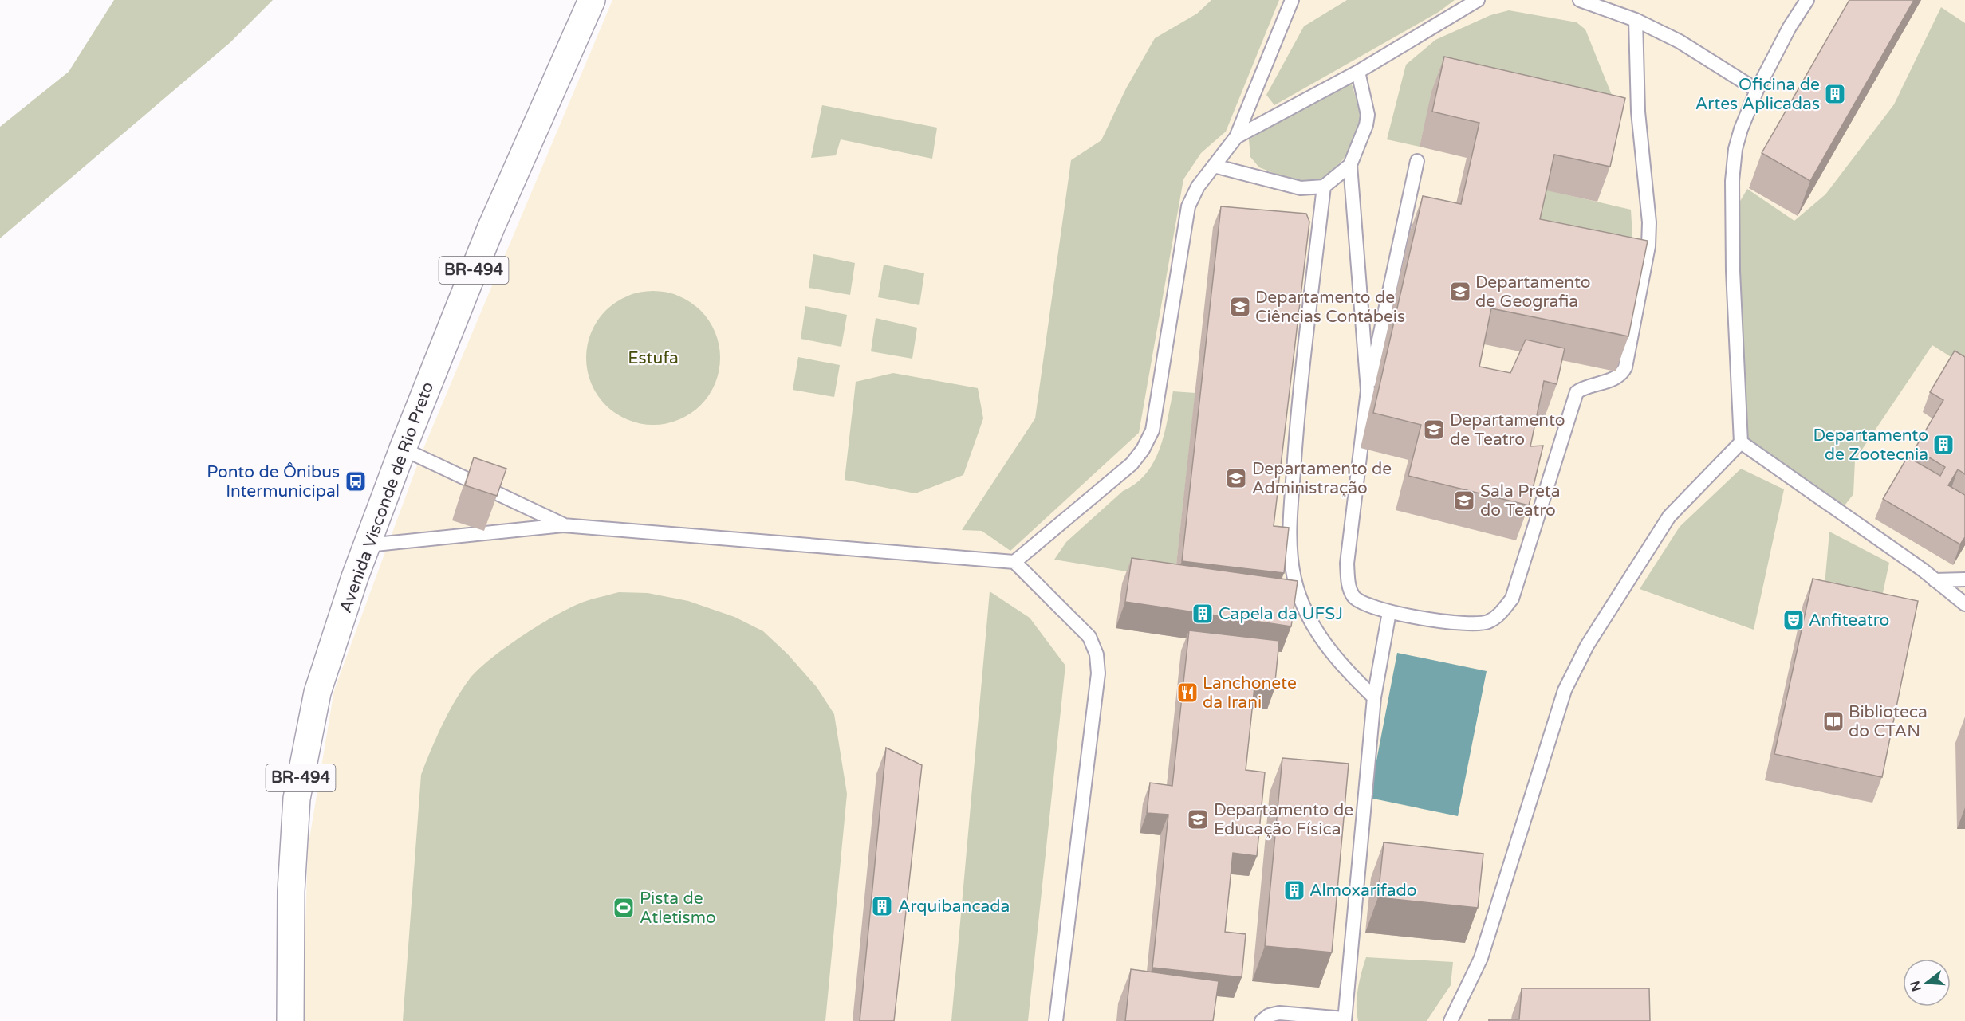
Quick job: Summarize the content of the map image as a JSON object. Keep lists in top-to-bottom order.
{
  "streets": {
    "highway": ["BR-494", "Avenida Visconde de Rio Preto"]
  },
  "parks": ["Estufa"],
  "places": {
    "building": [
      "Oficina de Artes Aplicadas",
      "Departamento de Zootecnia",
      "Capela da UFSJ",
      "Almoxarifado",
      "Arquibancada"
    ],
    "school or university": [
      "Departamento de Geografia",
      "Departamento de Ciências Contábeis",
      "Departamento de Teatro",
      "Departamento de Administração",
      "Sala Preta do Teatro",
      "Departamento de Educação Física"
    ],
    "bus stop": ["Ponto de Ônibus Intermunicipal"],
    "theatre": ["Anfiteatro"],
    "restaurant": ["Lanchonete da Irani"],
    "library": ["Biblioteca do CTAN"],
    "sports": ["Pista de Atletismo"]
  },
  "north": "left"
}
